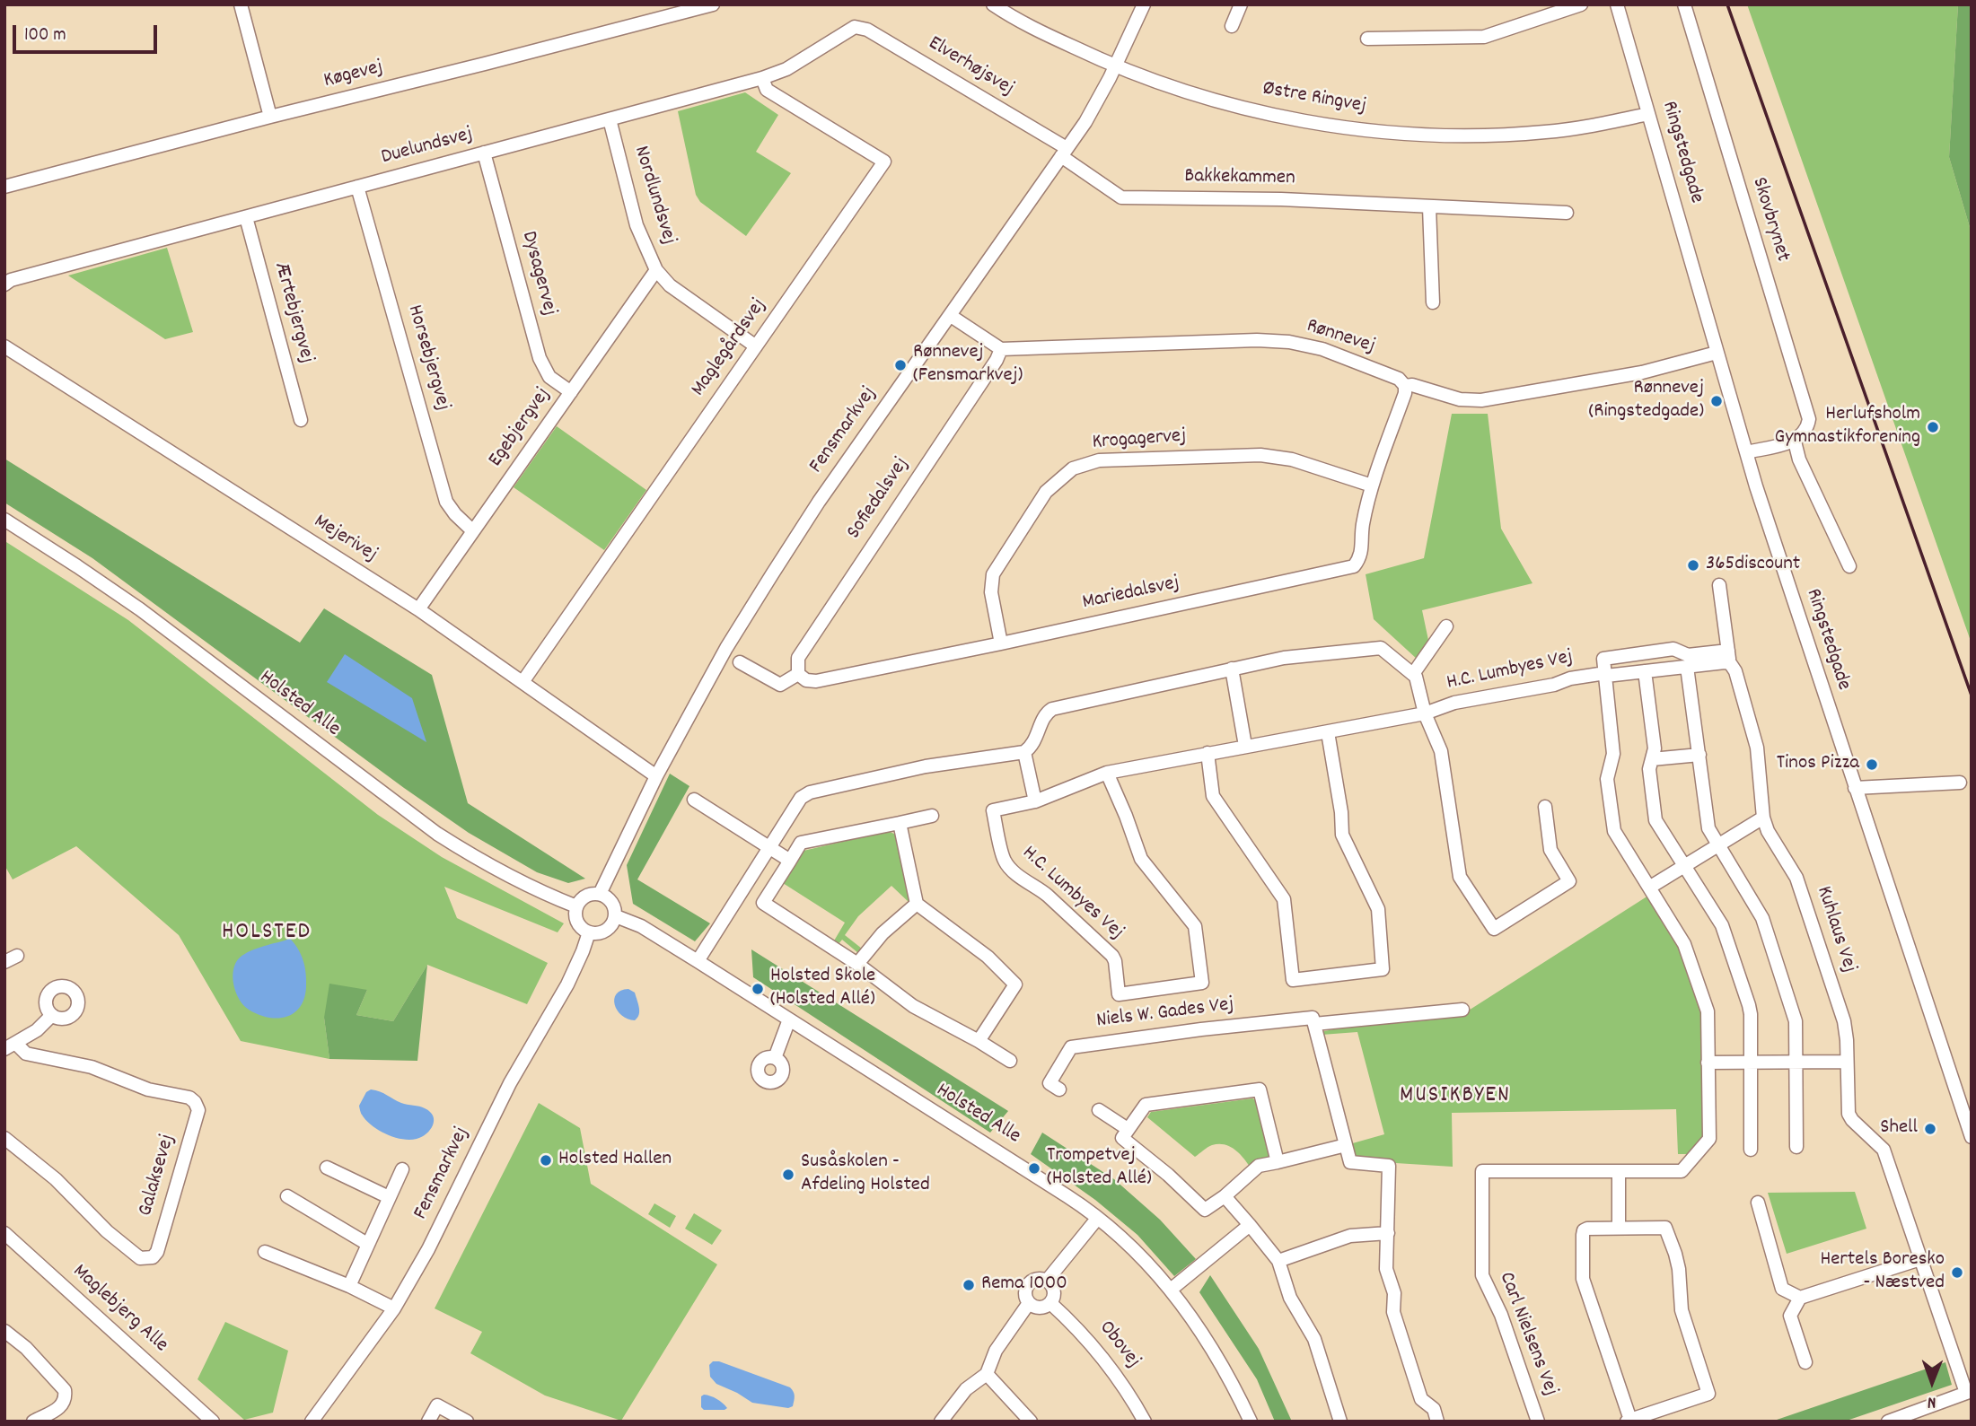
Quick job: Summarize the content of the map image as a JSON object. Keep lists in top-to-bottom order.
{
  "streets": {
    "street": [
      "Elverhøjsvej",
      "Køgevej",
      "Østre Ringvej",
      "Duelundsvej",
      "Ringstedgade",
      "Bakkekammen",
      "Nordlundsvej",
      "Skovbrynet",
      "Dysagervej",
      "Ærtebjergvej",
      "Rønnevej",
      "Maglegårdsvej",
      "Horsebjergvej",
      "Egebjergvej",
      "Fensmarkvej",
      "Krogagervej",
      "Sofiedalsvej",
      "Mejerivej",
      "Mariedalsvej",
      "H.C. Lumbyes Vej",
      "Holsted Alle",
      "Kuhlaus Vej",
      "Niels W. Gades Vej",
      "Galaksevej",
      "Maglebjerg Alle",
      "Carl Nielsens Vej",
      "Obovej"
    ]
  },
  "crossings": [
    ["Elverhøjsvej", "Duelundsvej"],
    ["Elverhøjsvej", "Bakkekammen"],
    ["Elverhøjsvej", "Fensmarkvej"],
    ["Østre Ringvej", "Ringstedgade"],
    ["Østre Ringvej", "Fensmarkvej"],
    ["Duelundsvej", "Nordlundsvej"],
    ["Duelundsvej", "Dysagervej"],
    ["Duelundsvej", "Ærtebjergvej"],
    ["Duelundsvej", "Maglegårdsvej"],
    ["Duelundsvej", "Horsebjergvej"],
    ["Ringstedgade", "Rønnevej"],
    ["Bakkekammen", "Fensmarkvej"],
    ["Nordlundsvej", "Maglegårdsvej"],
    ["Nordlundsvej", "Egebjergvej"],
    ["Dysagervej", "Egebjergvej"],
    ["Rønnevej", "Sofiedalsvej"],
    ["Rønnevej", "Mariedalsvej"],
    ["Maglegårdsvej", "Mejerivej"],
    ["Horsebjergvej", "Egebjergvej"],
    ["Egebjergvej", "Mejerivej"],
    ["Fensmarkvej", "Mejerivej"],
    ["Fensmarkvej", "Holsted Alle"],
    ["Krogagervej", "Mariedalsvej"],
    ["Sofiedalsvej", "Mariedalsvej"]
  ],
  "districts": ["HOLSTED", "MUSIKBYEN"],
  "places": [
    "Rønnevej (Fensmarkvej)",
    "Rønnevej (Ringstedgade)",
    "Herlufsholm Gymnastikforening",
    "365discount",
    "Tinos Pizza",
    "Holsted Skole (Holsted Allé)",
    "Shell",
    "Holsted Hallen",
    "Trompetvej (Holsted Allé)",
    "Susåskolen - Afdeling Holsted",
    "Hertels Boresko - Næstved",
    "Rema 1000"
  ],
  "scale_bar": "100 m",
  "north": "bottom"
}
